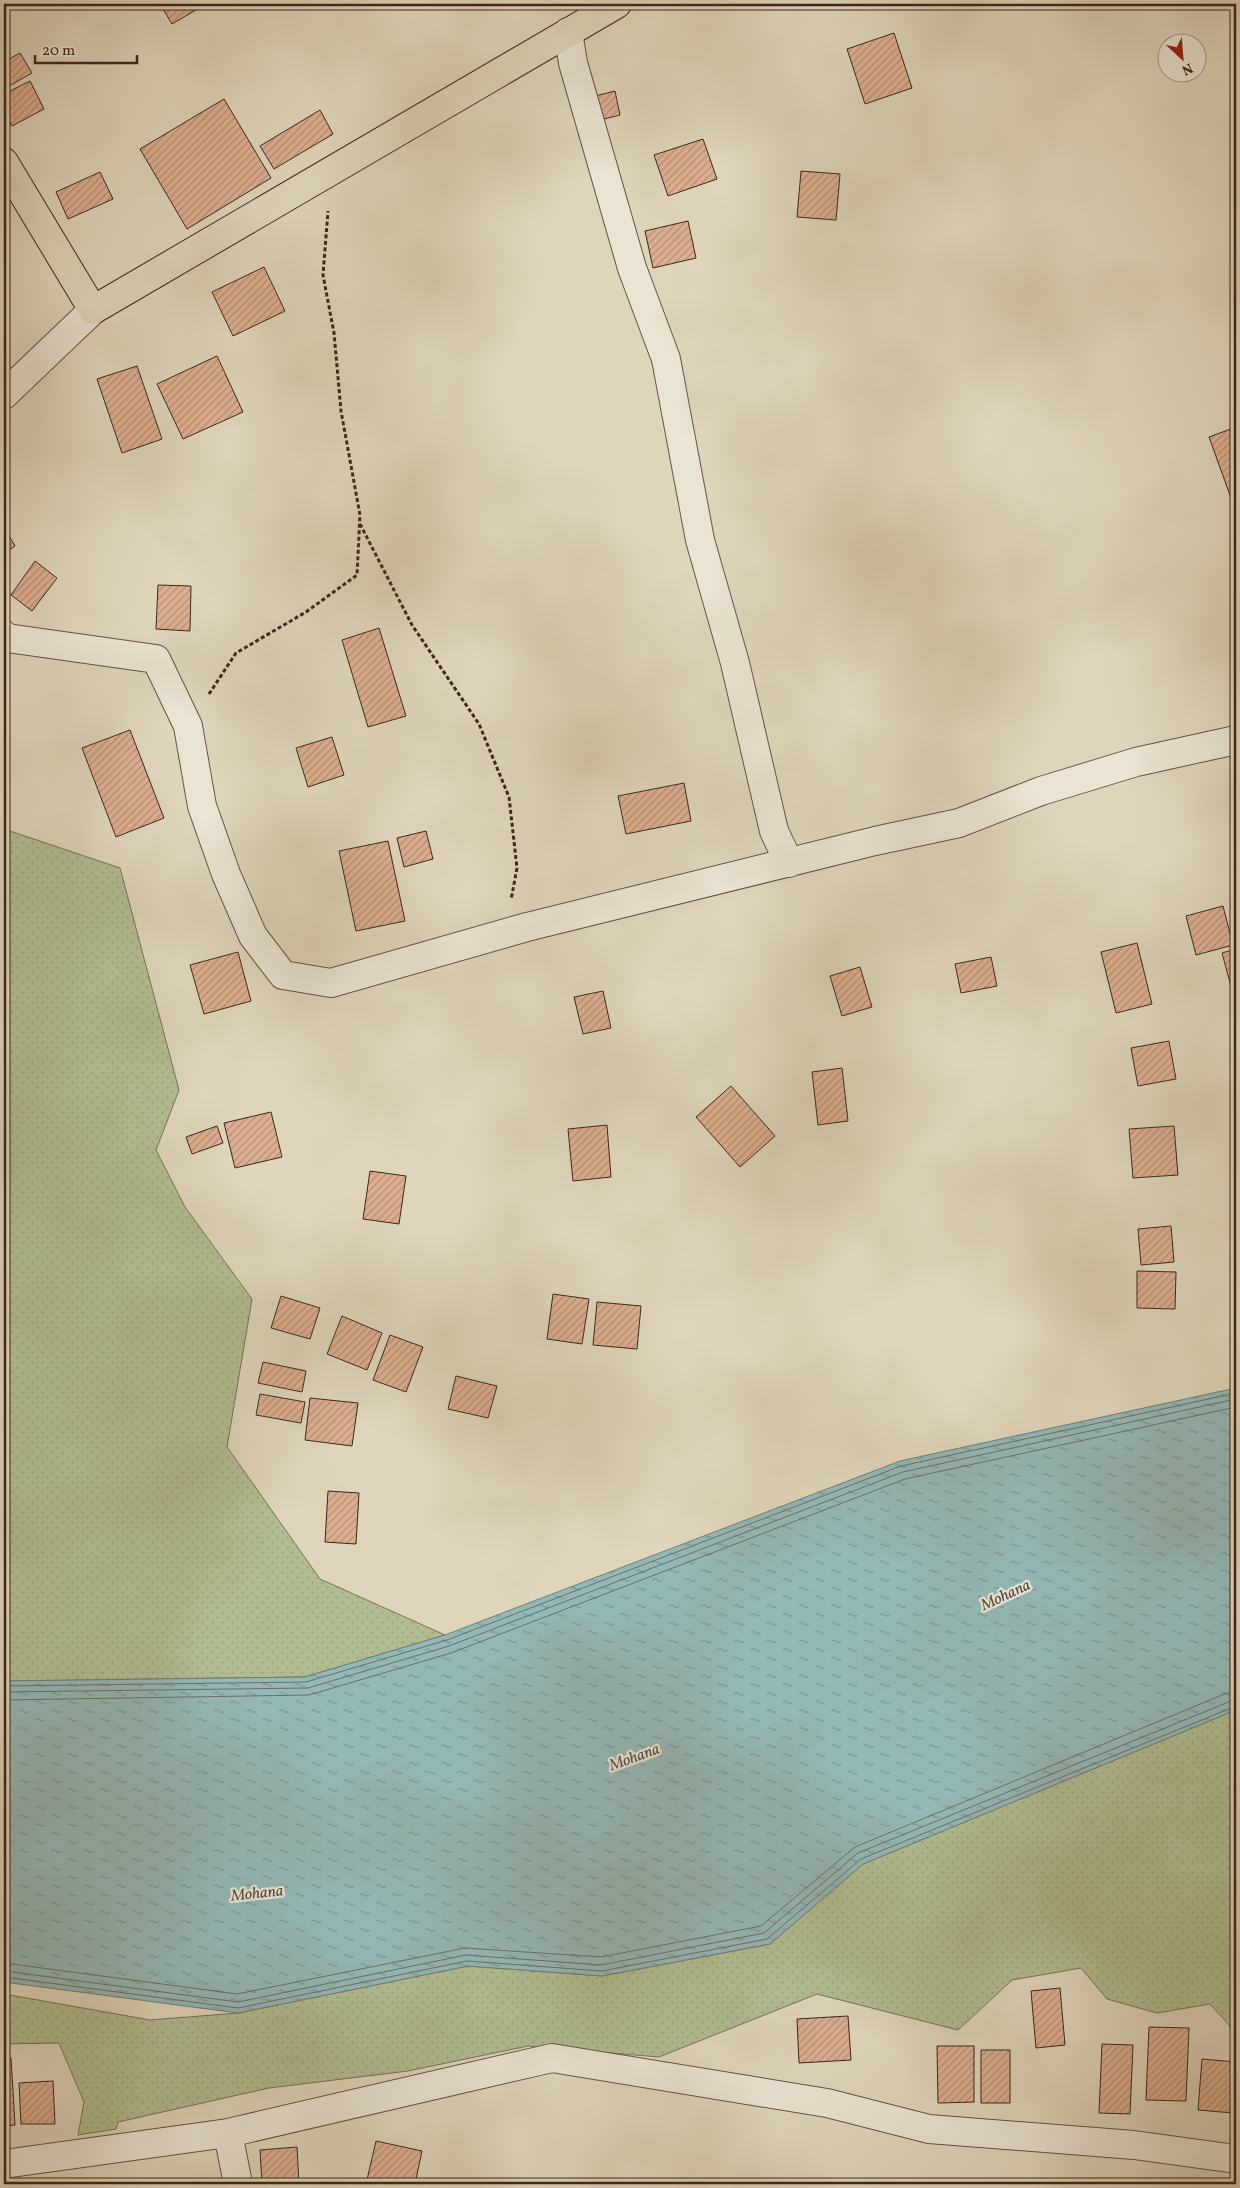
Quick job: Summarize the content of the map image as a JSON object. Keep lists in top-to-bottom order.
{
  "water": ["Mohana"],
  "scale_bar": "20 m",
  "north": "bottom right"
}
